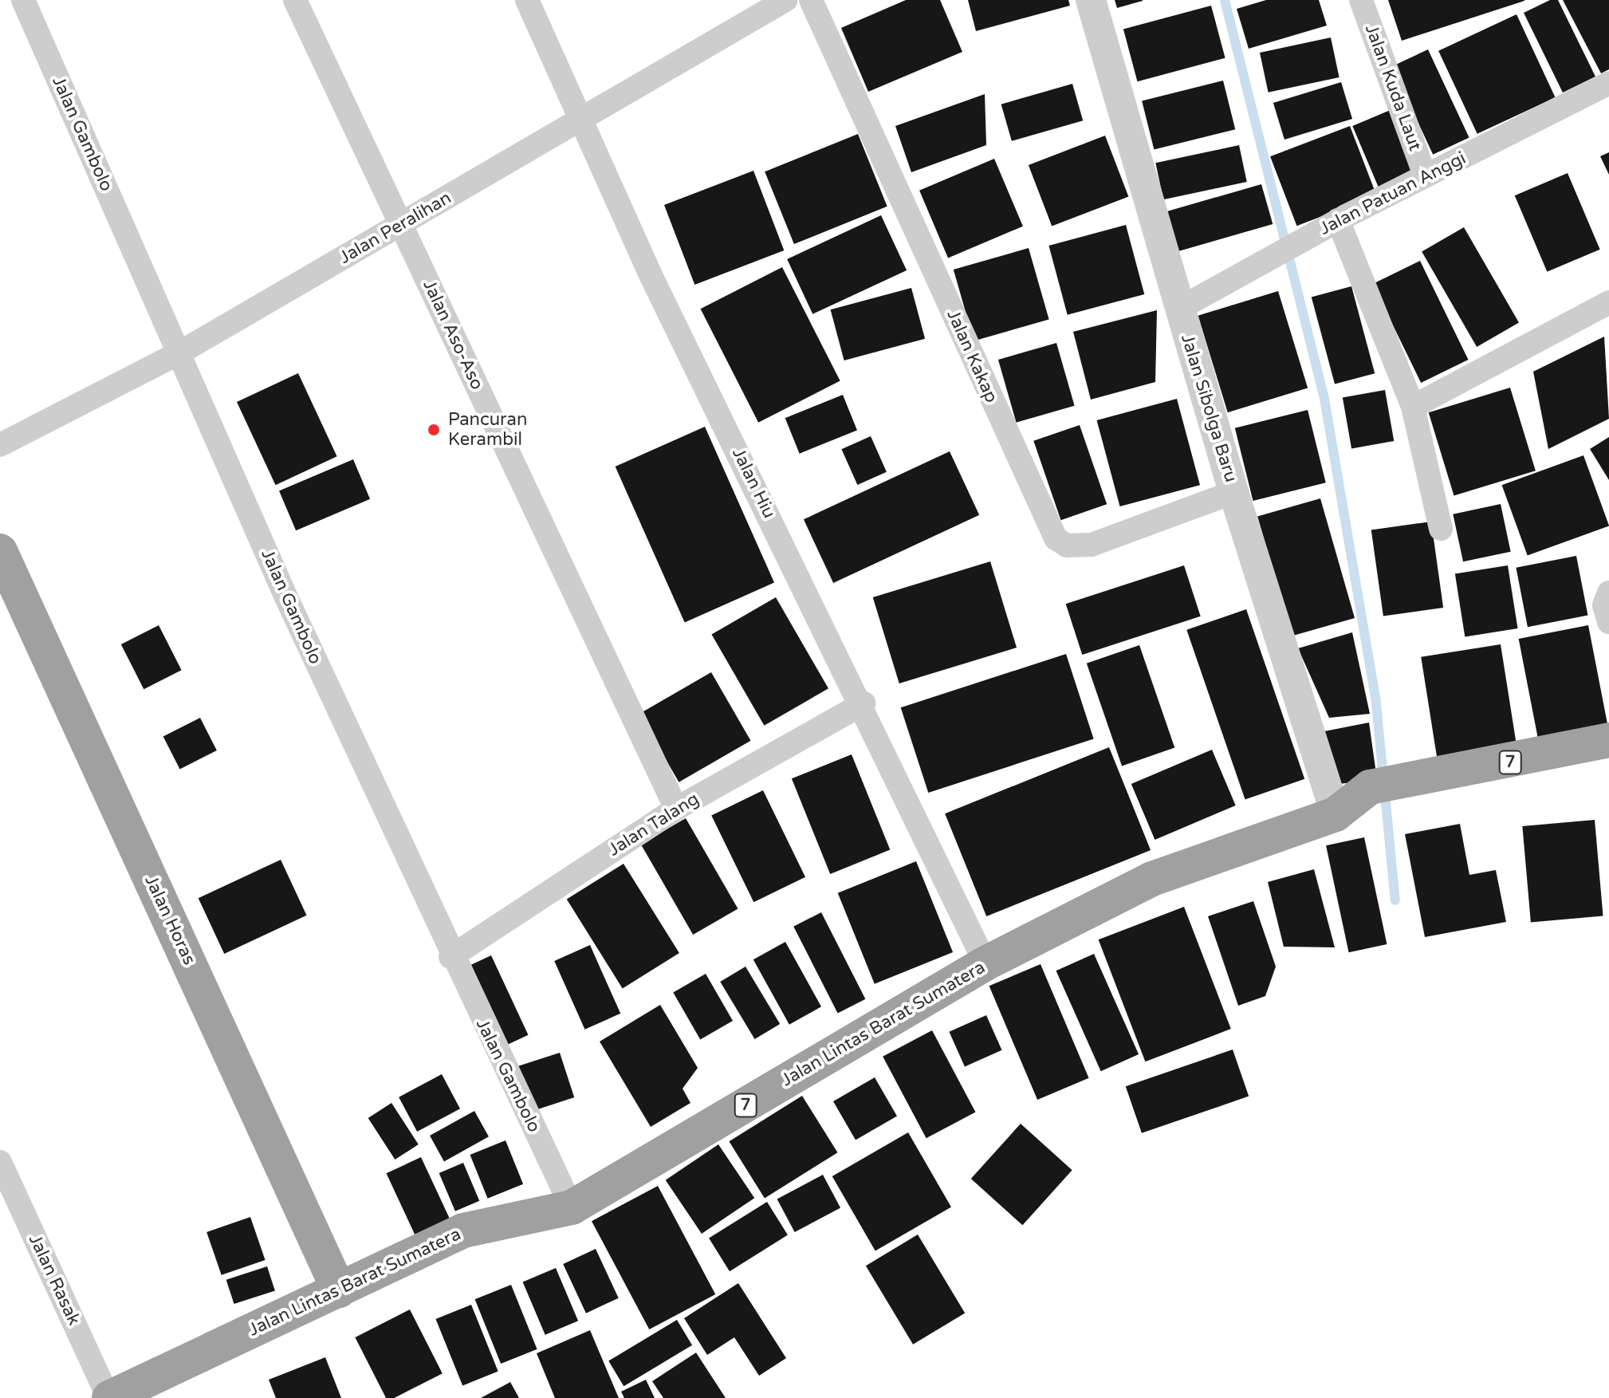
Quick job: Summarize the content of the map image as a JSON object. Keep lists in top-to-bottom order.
{
  "streets": {
    "highway": ["7", "Jalan Horas", "Jalan Lintas Barat Sumatera"],
    "street": [
      "Jalan Kuda Laut",
      "Jalan Gambolo",
      "Jalan Patuan Anggi",
      "Jalan Peralihan",
      "Jalan Aso-Aso",
      "Jalan Kakap",
      "Jalan Sibolga Baru",
      "Jalan Hiu",
      "Jalan Talang",
      "Jalan Rasak"
    ]
  },
  "crossings": [
    ["Jalan Kuda Laut", "Jalan Patuan Anggi"],
    ["Jalan Gambolo", "Jalan Peralihan"],
    ["Jalan Gambolo", "Jalan Talang"],
    ["Jalan Gambolo", "Jalan Lintas Barat Sumatera"],
    ["Jalan Patuan Anggi", "Jalan Sibolga Baru"],
    ["Jalan Peralihan", "Jalan Aso-Aso"],
    ["Jalan Peralihan", "Jalan Hiu"],
    ["Jalan Aso-Aso", "Jalan Talang"],
    ["Jalan Kakap", "Jalan Sibolga Baru"],
    ["Jalan Sibolga Baru", "Jalan Lintas Barat Sumatera"],
    ["Jalan Hiu", "Jalan Talang"],
    ["Jalan Hiu", "Jalan Lintas Barat Sumatera"],
    ["Jalan Horas", "Jalan Lintas Barat Sumatera"],
    ["Jalan Lintas Barat Sumatera", "Jalan Rasak"]
  ],
  "places": ["Pancuran Kerambil"]
}
